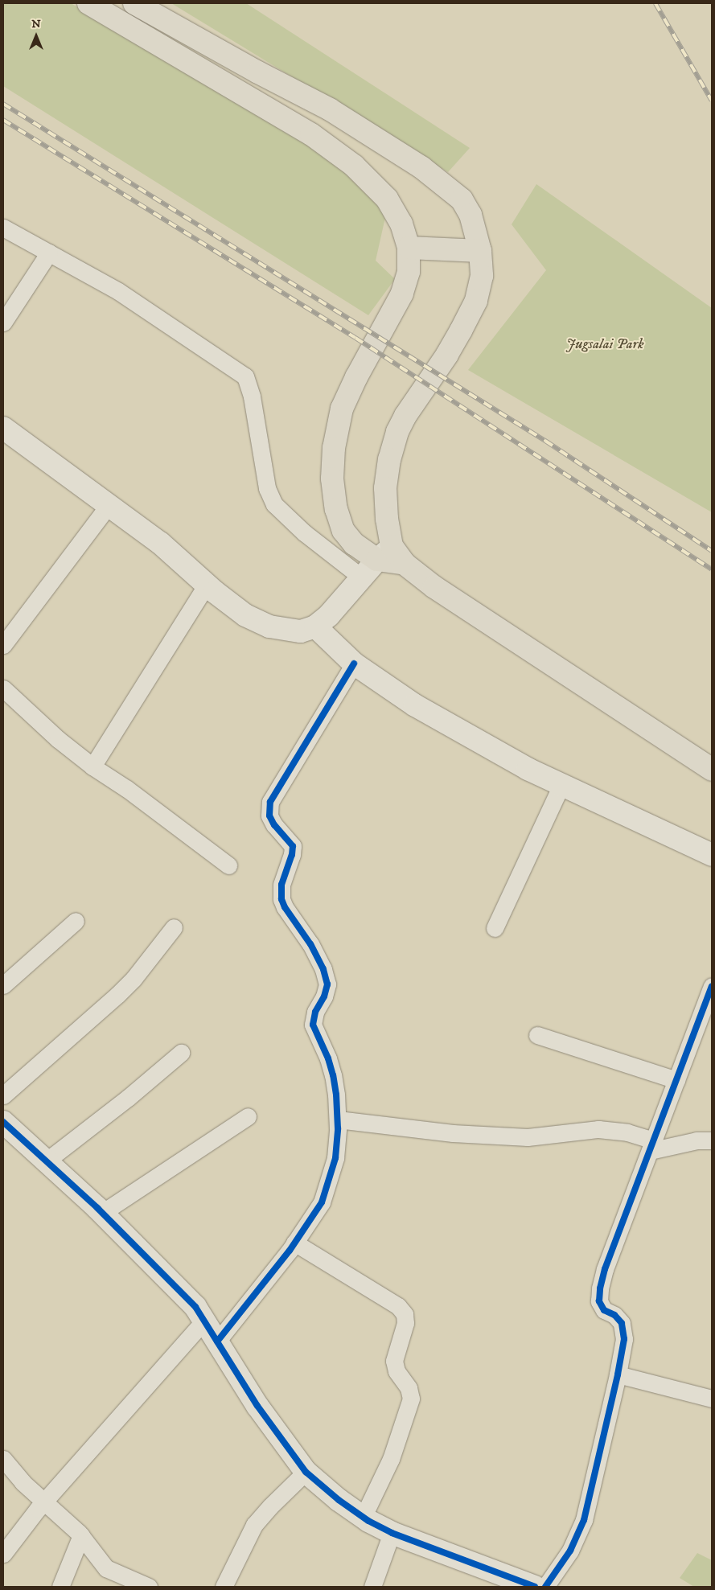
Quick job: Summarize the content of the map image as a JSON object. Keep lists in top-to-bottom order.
{
  "parks": ["Jugsalai Park"],
  "north": "top"
}
